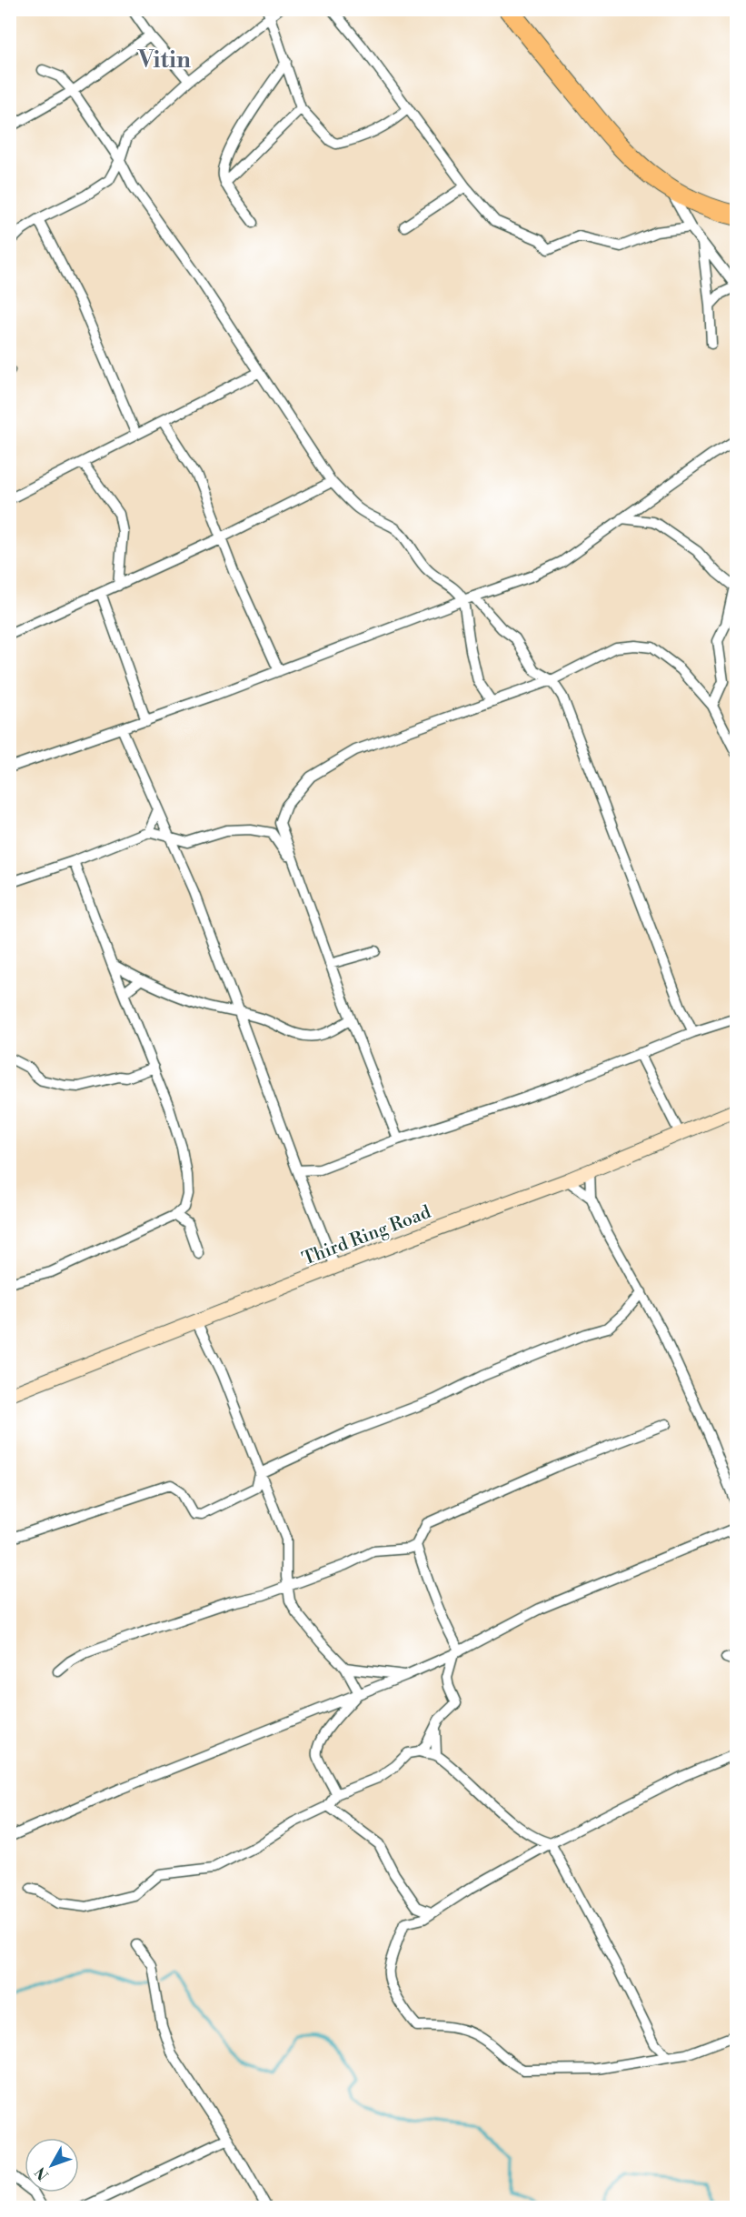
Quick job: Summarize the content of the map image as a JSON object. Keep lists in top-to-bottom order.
{
  "streets": {
    "street": ["Third Ring Road"]
  },
  "districts": ["Vitin"],
  "north": "bottom left"
}
